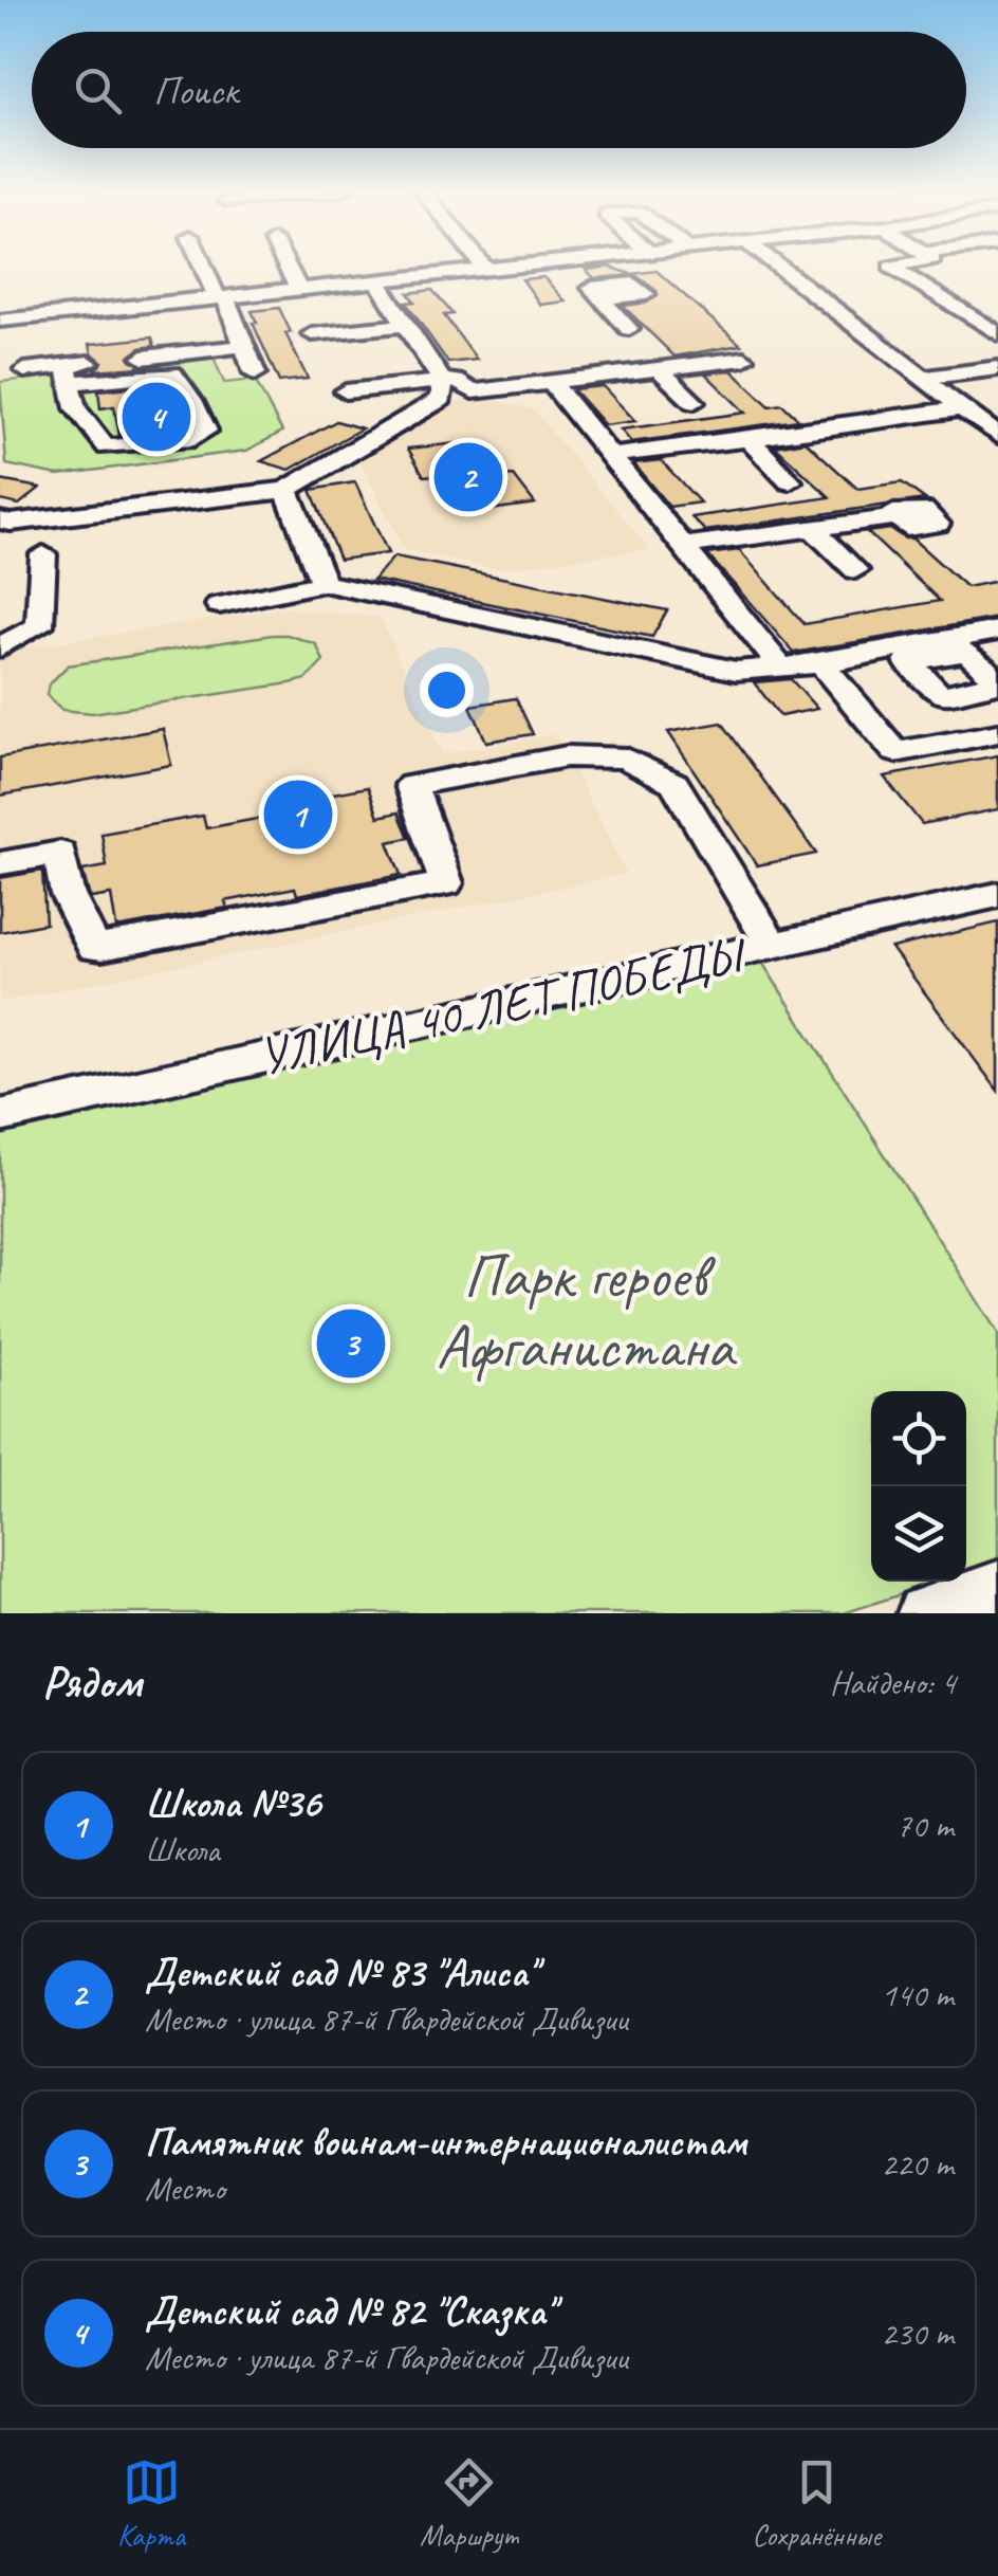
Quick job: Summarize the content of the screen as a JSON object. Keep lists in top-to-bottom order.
{
  "streets": {
    "street": ["УЛИЦА 40 ЛЕТ ПОБЕДЫ"]
  },
  "parks": ["Парк героев Афганистана"],
  "page": {
    "search": "Поиск",
    "pins": [
      "4",
      "2",
      "1",
      "3"
    ],
    "heading": ["Рядом", "Найдено: 4"],
    "list": [
      {
        "mark": "1",
        "name": "Школа №36",
        "note": "Школа",
        "value": "70 m"
      },
      {
        "mark": "2",
        "name": "Детский сад № 83 \"Алиса\"",
        "note": "Место · улица 87-й Гвардейской Дивизии",
        "value": "140 m"
      },
      {
        "mark": "3",
        "name": "Памятник воинам-интернационалистам",
        "note": "Место",
        "value": "220 m"
      },
      {
        "mark": "4",
        "name": "Детский сад № 82 \"Сказка\"",
        "note": "Место · улица 87-й Гвардейской Дивизии",
        "value": "230 m"
      }
    ],
    "nav": ["Карта", "Маршрут", "Сохранённые"]
  }
}
